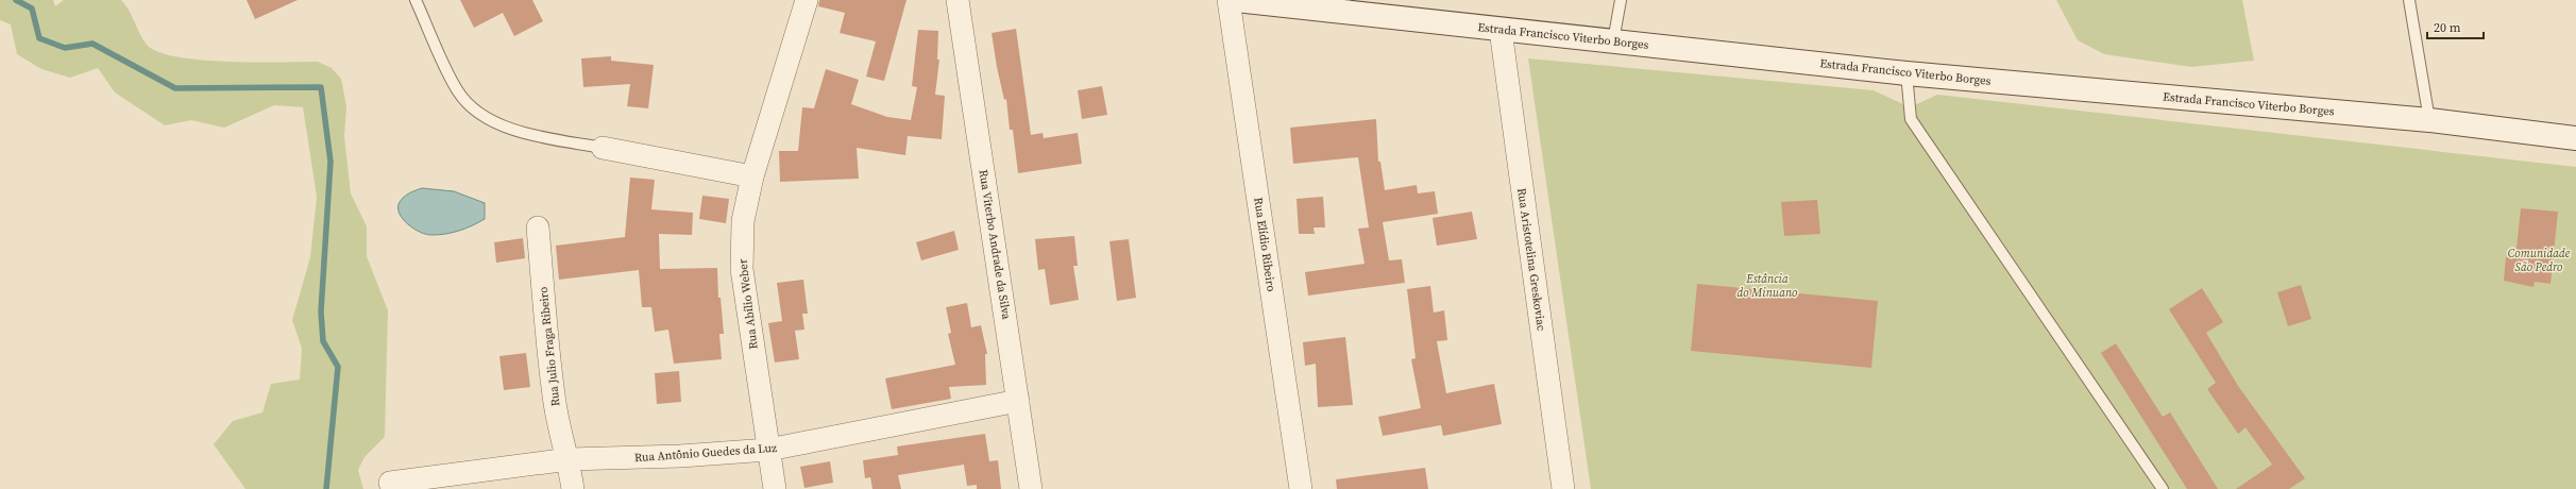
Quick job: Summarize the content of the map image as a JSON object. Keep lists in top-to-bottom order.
{
  "streets": {
    "street": [
      "Estrada Francisco Viterbo Borges",
      "Rua Viterbo Andrade da Silva",
      "Rua Elídio Ribeiro",
      "Rua Aristotelina Greskoviac",
      "Rua Abílio Weber",
      "Rua Julio Fraga Ribeiro",
      "Rua Antônio Guedes da Luz"
    ]
  },
  "crossings": [
    ["Estrada Francisco Viterbo Borges", "Rua Aristotelina Greskoviac"],
    ["Rua Viterbo Andrade da Silva", "Rua Antônio Guedes da Luz"],
    ["Rua Abílio Weber", "Rua Antônio Guedes da Luz"],
    ["Rua Julio Fraga Ribeiro", "Rua Antônio Guedes da Luz"]
  ],
  "parks": ["Comunidade São Pedro", "Estância do Minuano"],
  "scale_bar": "20 m"
}
